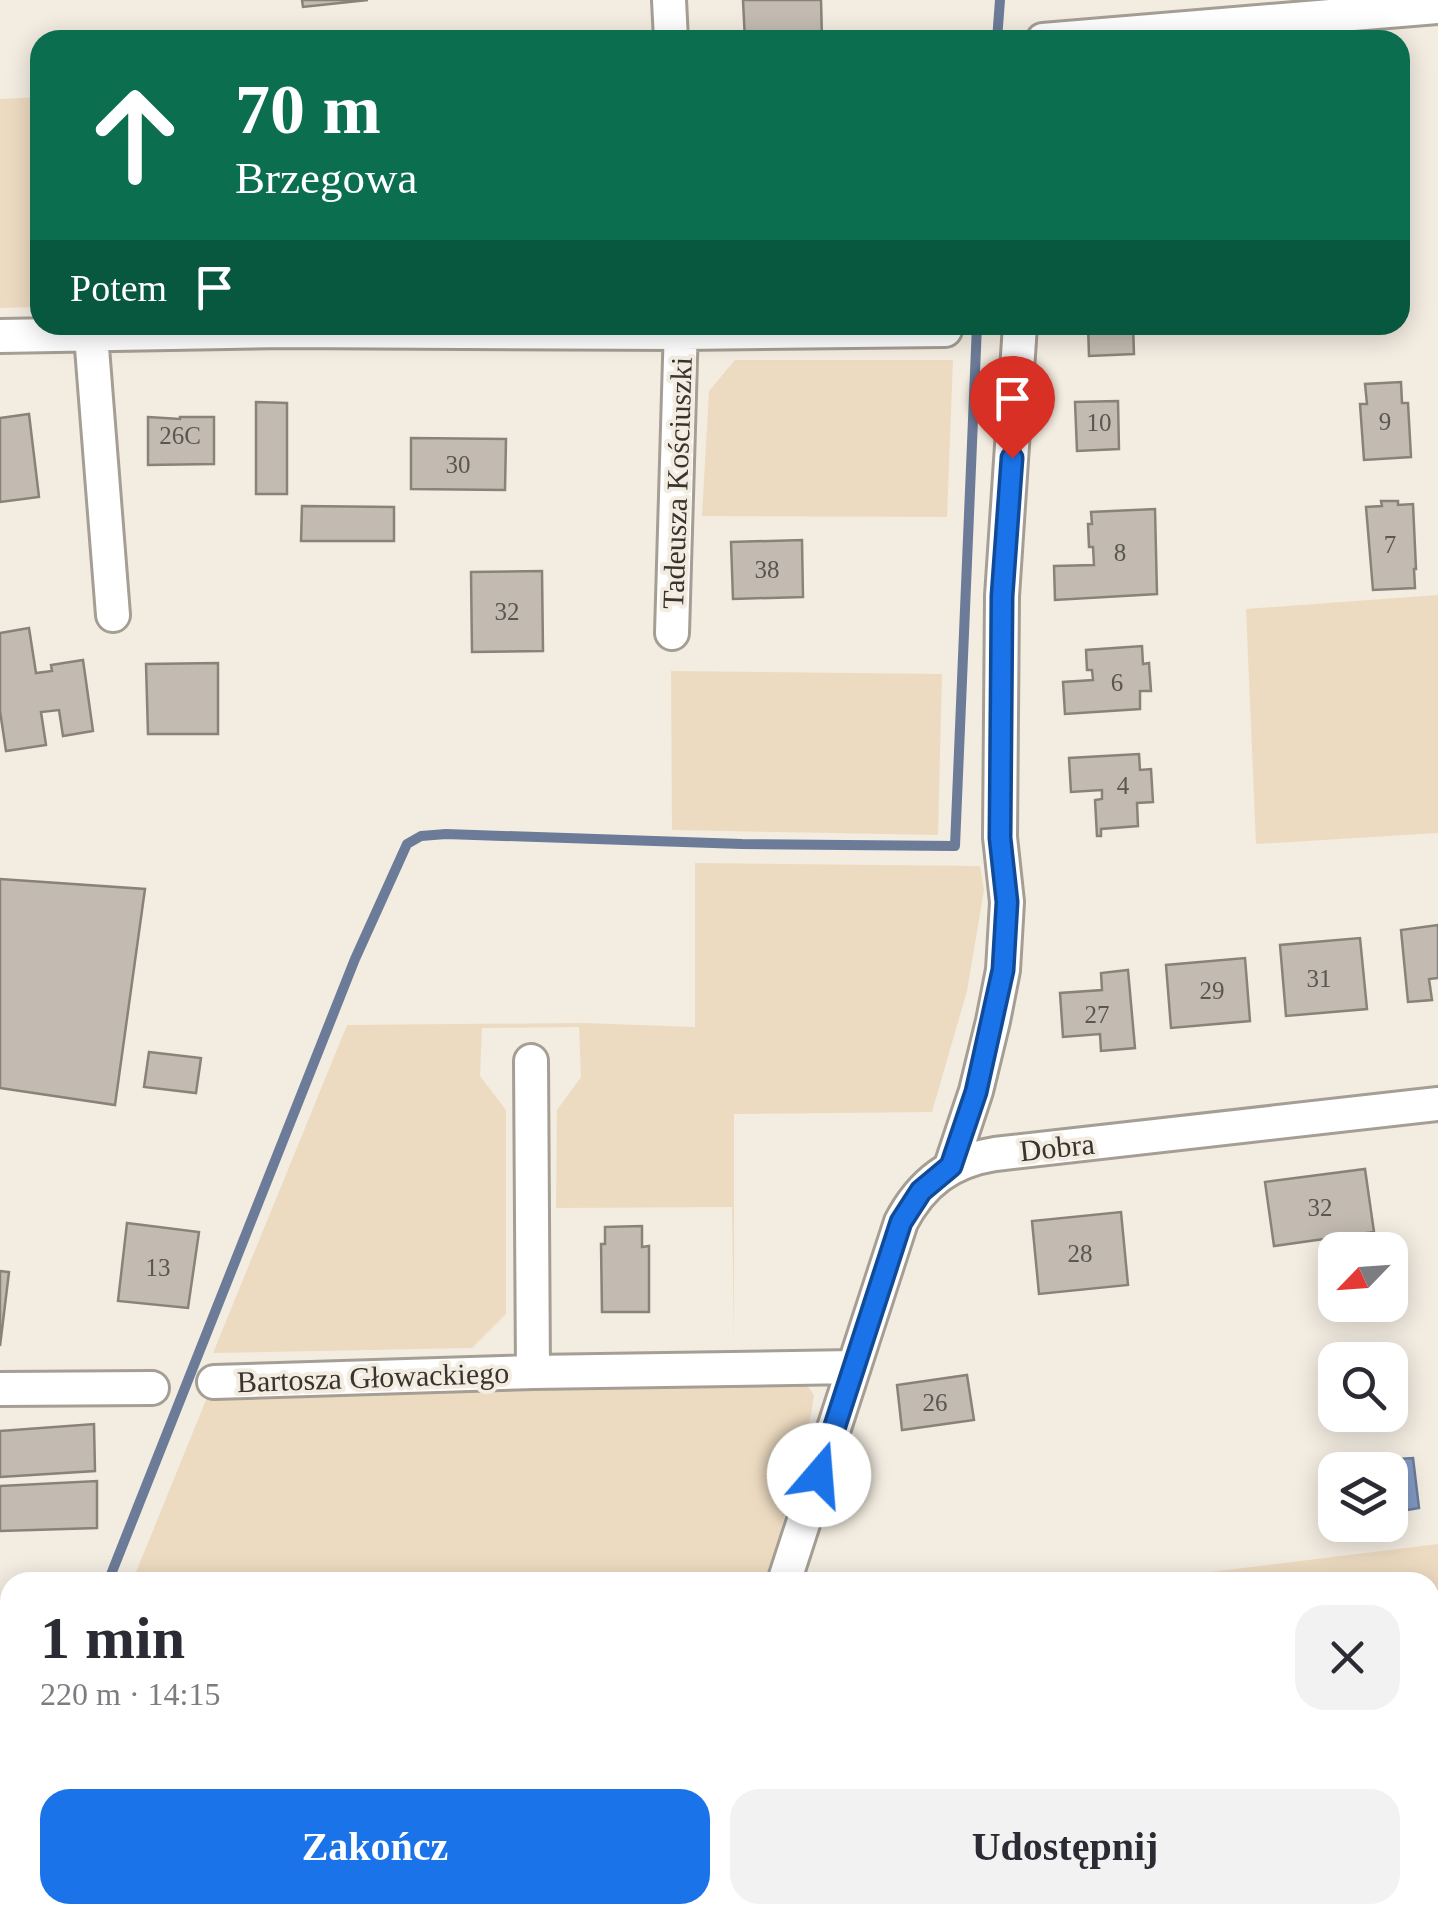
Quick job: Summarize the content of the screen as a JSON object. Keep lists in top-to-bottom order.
{
  "streets": {
    "street": ["Tadeusza Kościuszki", "Dobra", "Bartosza Głowackiego"]
  },
  "crossings": [
    ["Dobra", "Bartosza Głowackiego"]
  ],
  "house_numbers": [
    "9",
    "10",
    "26C",
    "30",
    "7",
    "8",
    "38",
    "32",
    "6",
    "4",
    "31",
    "29",
    "27",
    "32",
    "28",
    "13",
    "26"
  ],
  "north": "bottom left",
  "page": {
    "turn": ["70 m", "Brzegowa"],
    "then": "Potem",
    "heading": ["1 min", "220 m · 14:15"],
    "buttons": ["Zakończ", "Udostępnij"]
  }
}
